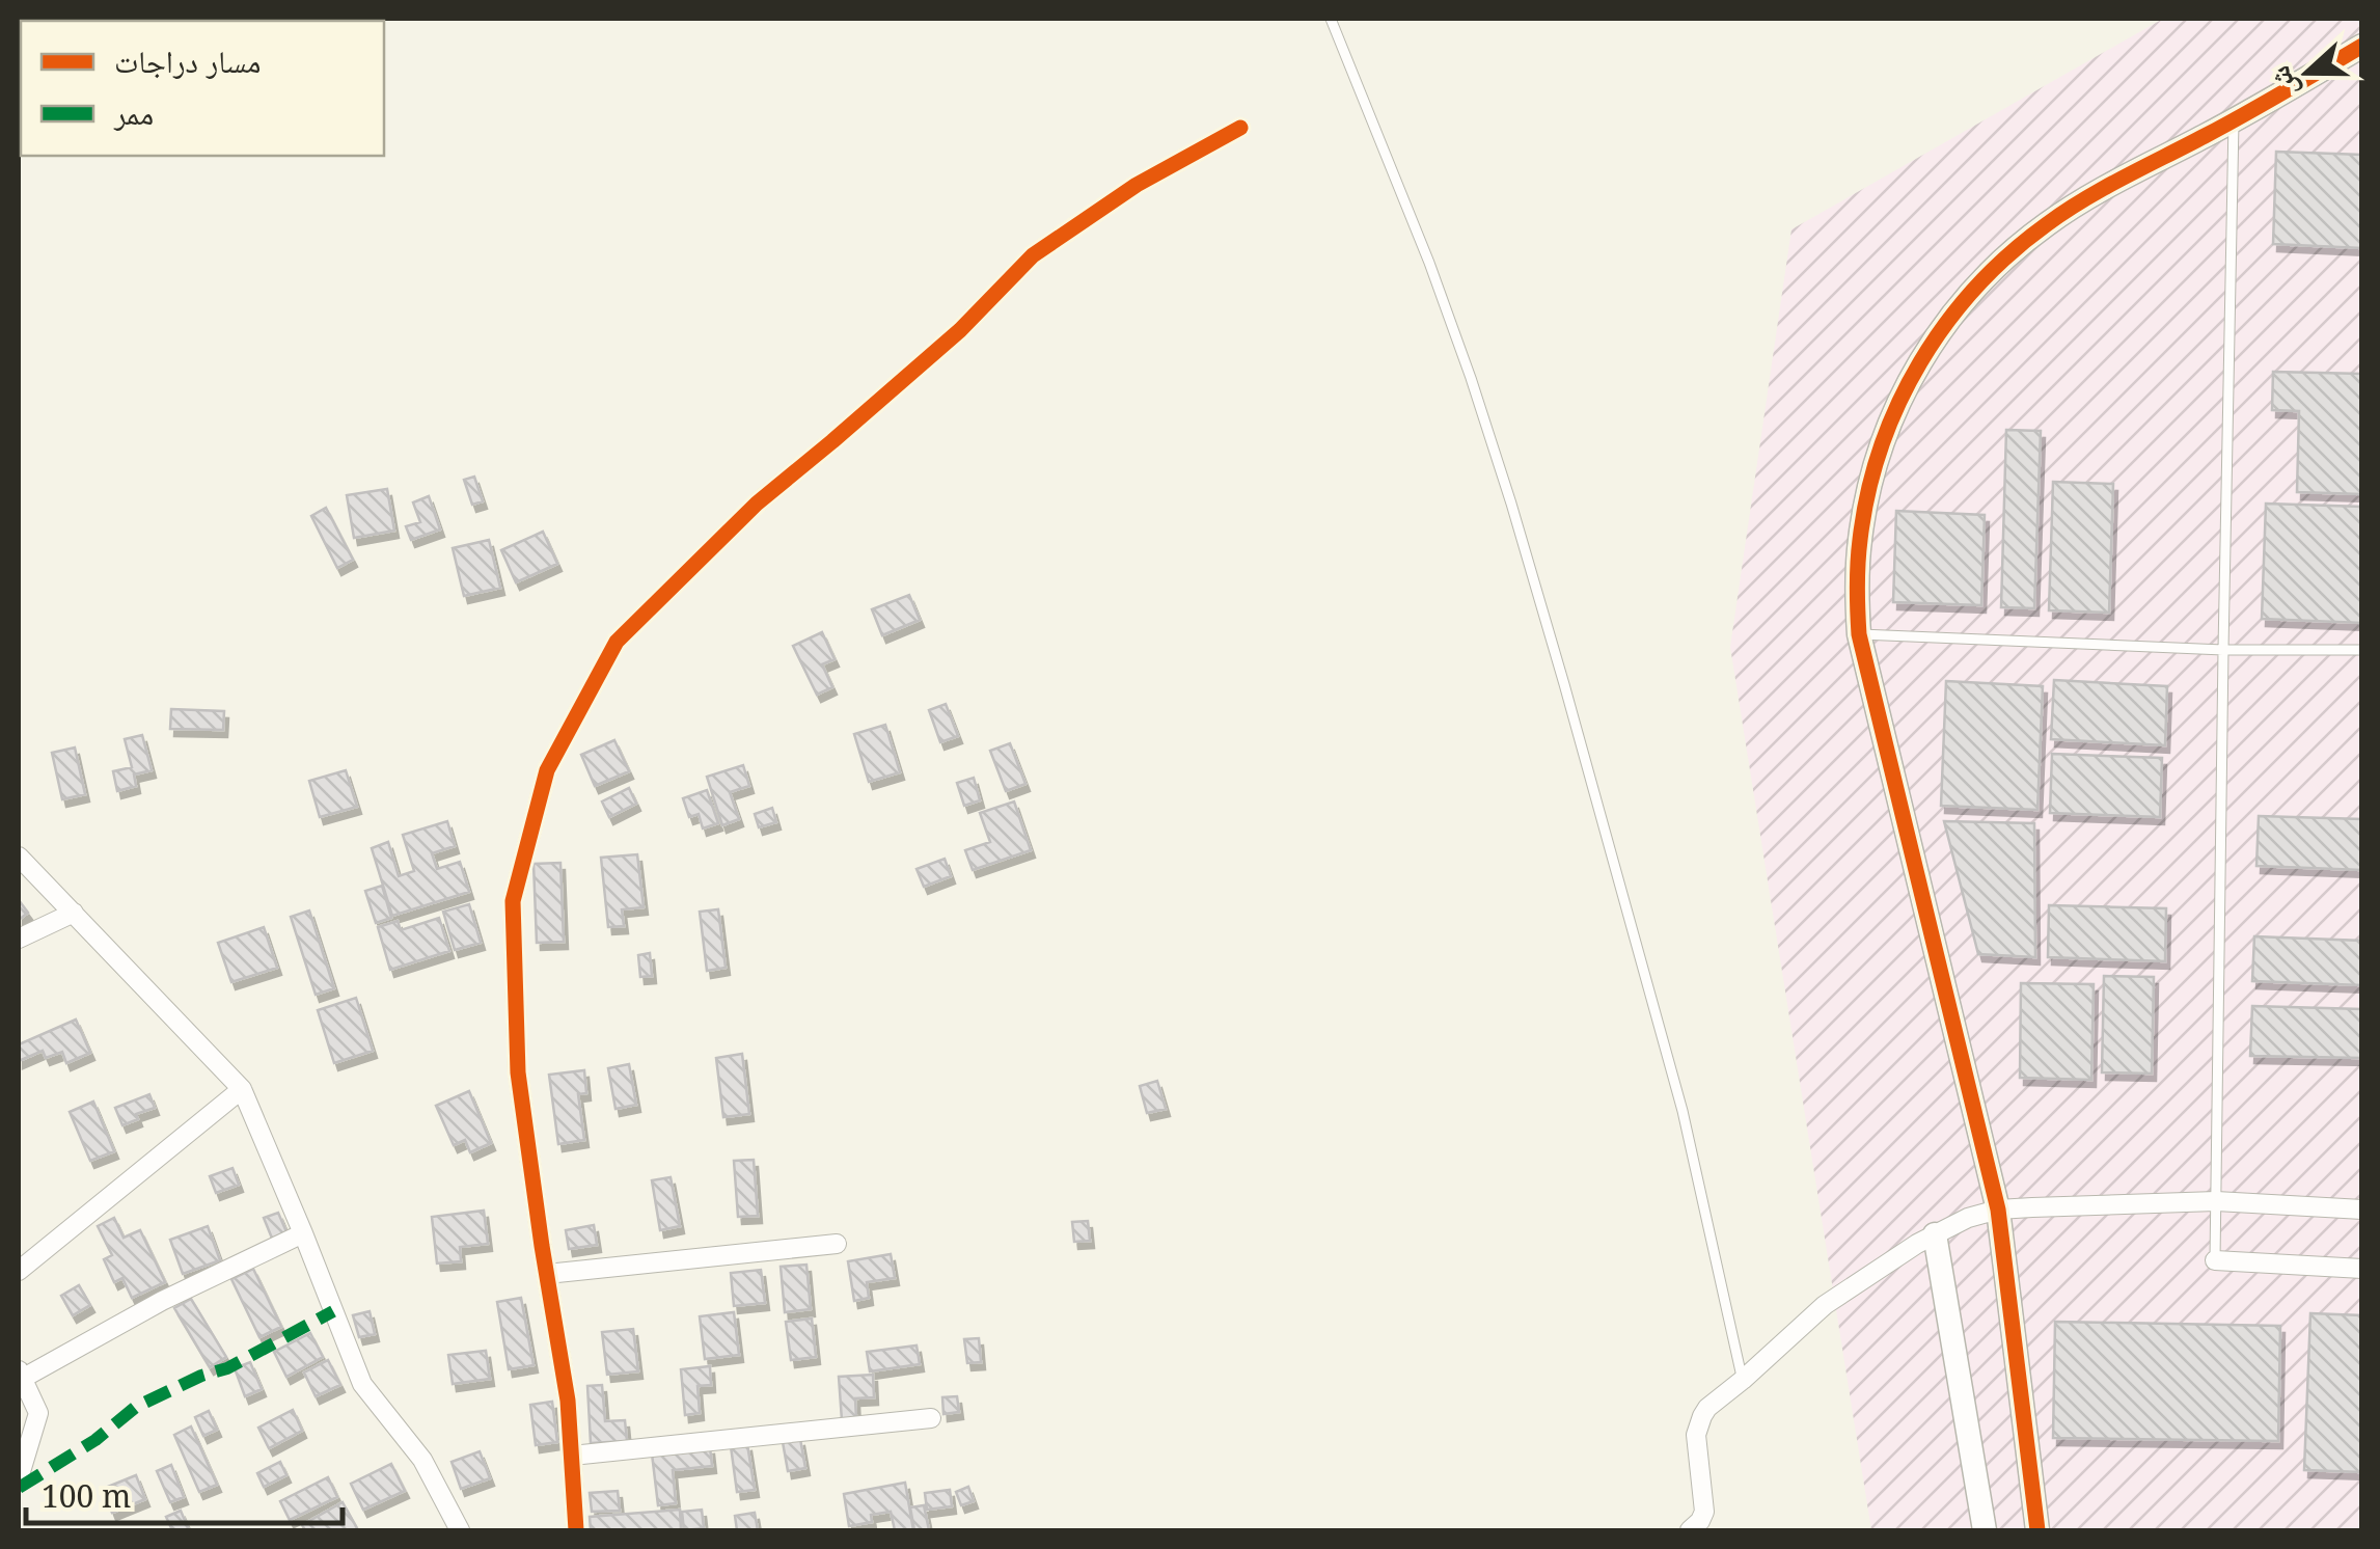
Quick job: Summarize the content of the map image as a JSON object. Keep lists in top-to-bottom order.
{
  "legend": ["مسار دراجات", "ممر"],
  "scale_bar": "100 m",
  "north": "left"
}
